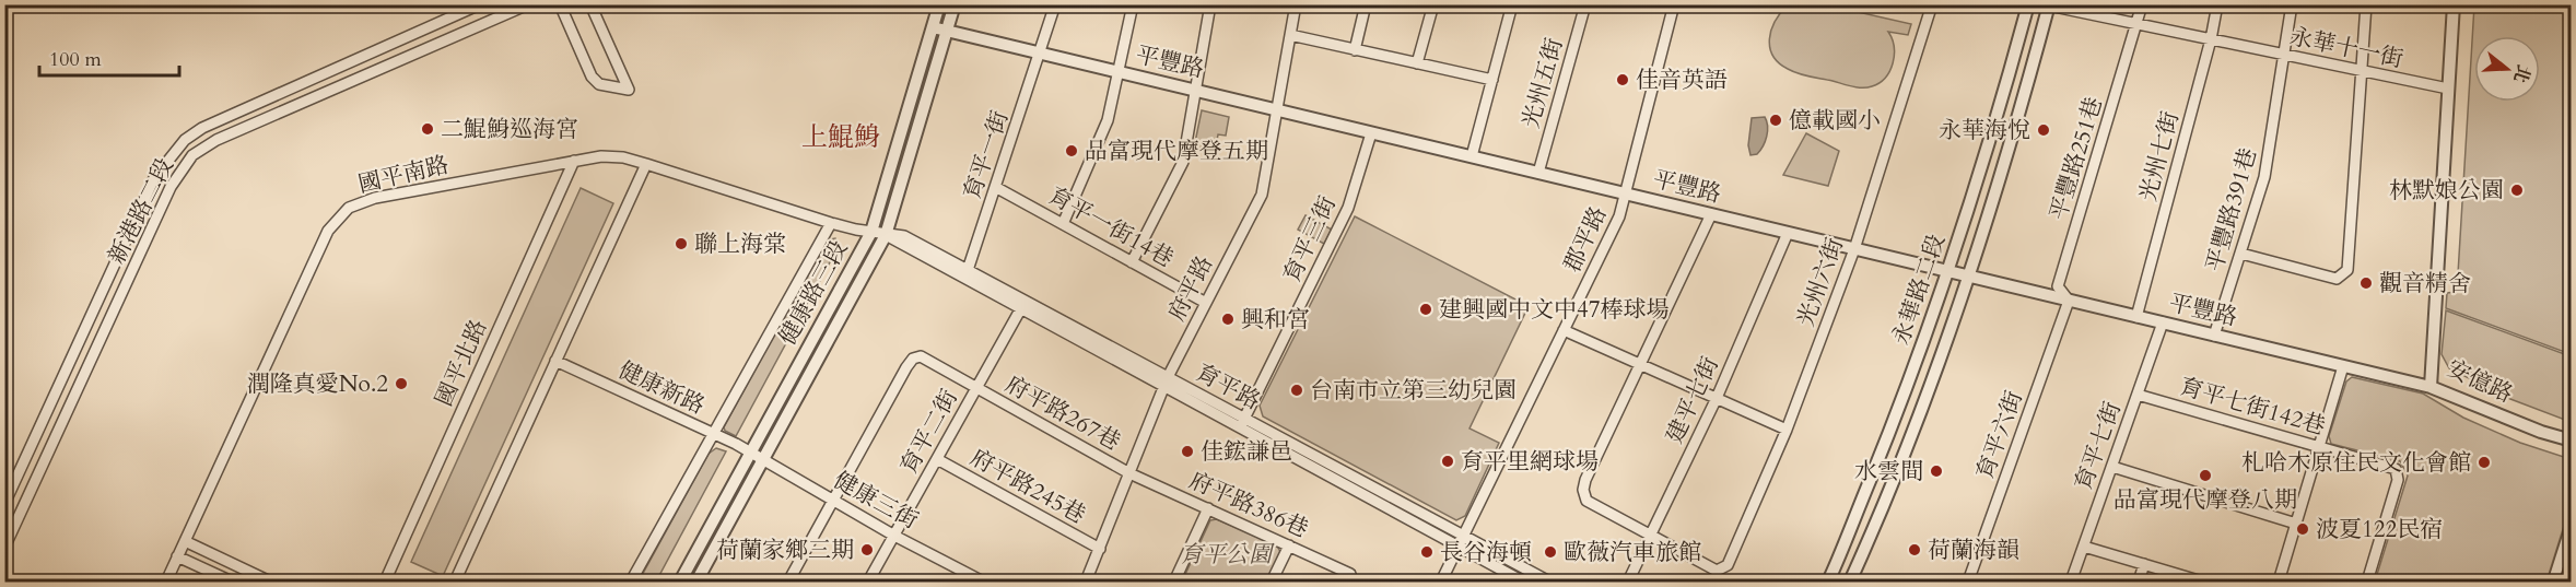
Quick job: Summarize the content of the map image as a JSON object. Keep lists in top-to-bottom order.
{
  "streets": {
    "street": [
      "永華十一街",
      "平豐路",
      "光州五街",
      "育平一街",
      "光州七街",
      "平豐路251巷",
      "國平南路",
      "平豐路391巷",
      "新港路二段",
      "育平一街14巷",
      "育平三街",
      "郡平路",
      "光州六街",
      "府平路",
      "永華路二段",
      "健康路三段",
      "國平北路",
      "安億路",
      "育平路",
      "健康新路",
      "建平七街",
      "育平七街142巷",
      "府平路267巷",
      "育平二街",
      "育平六街",
      "育平七街",
      "府平路245巷",
      "健康三街",
      "府平路386巷"
    ]
  },
  "crossings": [
    ["永華十一街", "光州七街"],
    ["永華十一街", "平豐路251巷"],
    ["永華十一街", "平豐路391巷"],
    ["永華十一街", "永華路二段"],
    ["永華十一街", "安億路"],
    ["平豐路", "光州五街"],
    ["平豐路", "育平一街"],
    ["平豐路", "光州七街"],
    ["平豐路", "平豐路251巷"],
    ["平豐路", "平豐路391巷"],
    ["平豐路", "育平三街"],
    ["平豐路", "郡平路"],
    ["平豐路", "光州六街"],
    ["平豐路", "府平路"],
    ["平豐路", "永華路二段"],
    ["平豐路", "健康路三段"],
    ["平豐路", "安億路"],
    ["平豐路", "建平七街"],
    ["平豐路", "育平六街"],
    ["平豐路", "育平七街"],
    ["育平一街", "育平一街14巷"],
    ["育平一街", "育平路"],
    ["平豐路251巷", "育平六街"],
    ["國平南路", "健康路三段"],
    ["國平南路", "國平北路"],
    ["國平南路", "育平路"],
    ["育平一街14巷", "府平路"],
    ["育平三街", "育平路"],
    ["郡平路", "育平路"],
    ["光州六街", "建平七街"],
    ["府平路", "育平路"],
    ["府平路", "府平路267巷"],
    ["府平路", "府平路245巷"],
    ["府平路", "府平路386巷"],
    ["健康路三段", "育平路"],
    ["健康路三段", "健康新路"],
    ["健康路三段", "健康三街"],
    ["育平路", "育平二街"],
    ["健康新路", "健康三街"],
    ["育平七街142巷", "育平七街"],
    ["府平路267巷", "育平二街"],
    ["府平路267巷", "健康三街"],
    ["府平路267巷", "府平路386巷"],
    ["育平二街", "府平路245巷"],
    ["育平二街", "健康三街"]
  ],
  "districts": ["上鯤鯓"],
  "parks": ["育平公園"],
  "places": [
    "佳音英語",
    "億載國小",
    "二鯤鯓巡海宮",
    "永華海悅",
    "品富現代摩登五期",
    "林默娘公園",
    "聯上海棠",
    "觀音精舍",
    "建興國中文中47棒球場",
    "興和宮",
    "潤隆真愛No.2",
    "台南市立第三幼兒園",
    "佳鋐謙邑",
    "育平里網球場",
    "札哈木原住民文化會館",
    "水雲間",
    "品富現代摩登八期",
    "波夏122民宿",
    "荷蘭家鄉三期",
    "荷蘭海韻",
    "長谷海頓",
    "歐薇汽車旅館"
  ],
  "scale_bar": "100 m",
  "north": "right"
}
